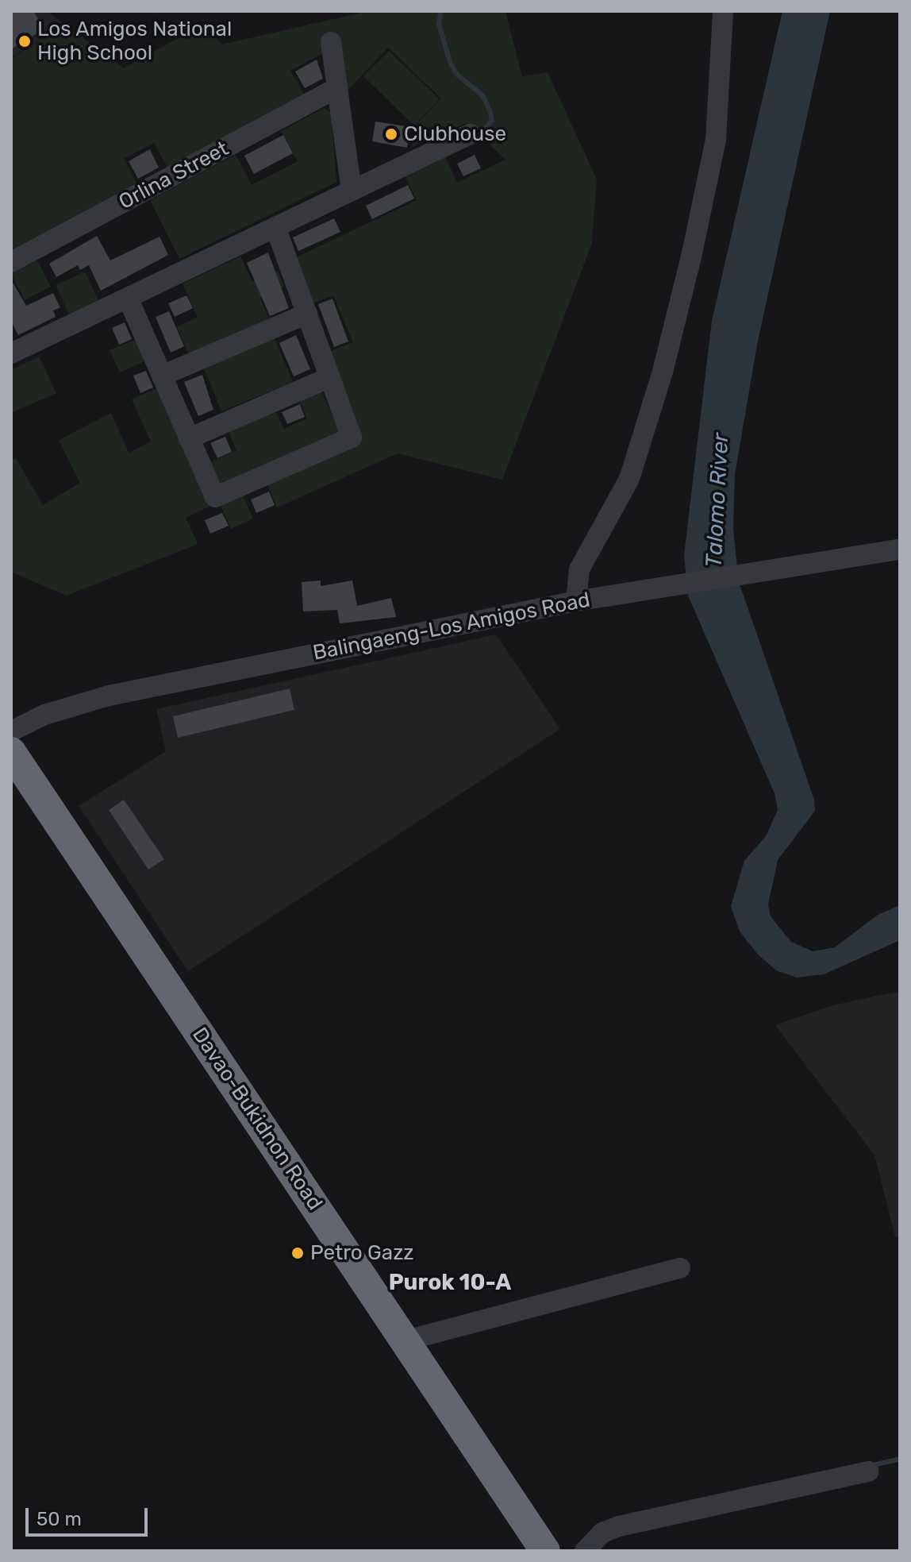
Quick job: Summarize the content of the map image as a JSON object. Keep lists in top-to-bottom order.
{
  "streets": {
    "highway": ["Davao-Bukidnon Road"],
    "street": ["Orlina Street", "Balingaeng-Los Amigos Road"]
  },
  "districts": ["Purok 10-A"],
  "water": ["Talomo River"],
  "places": ["Los Amigos National High School", "Clubhouse", "Petro Gazz"],
  "scale_bar": "50 m"
}
